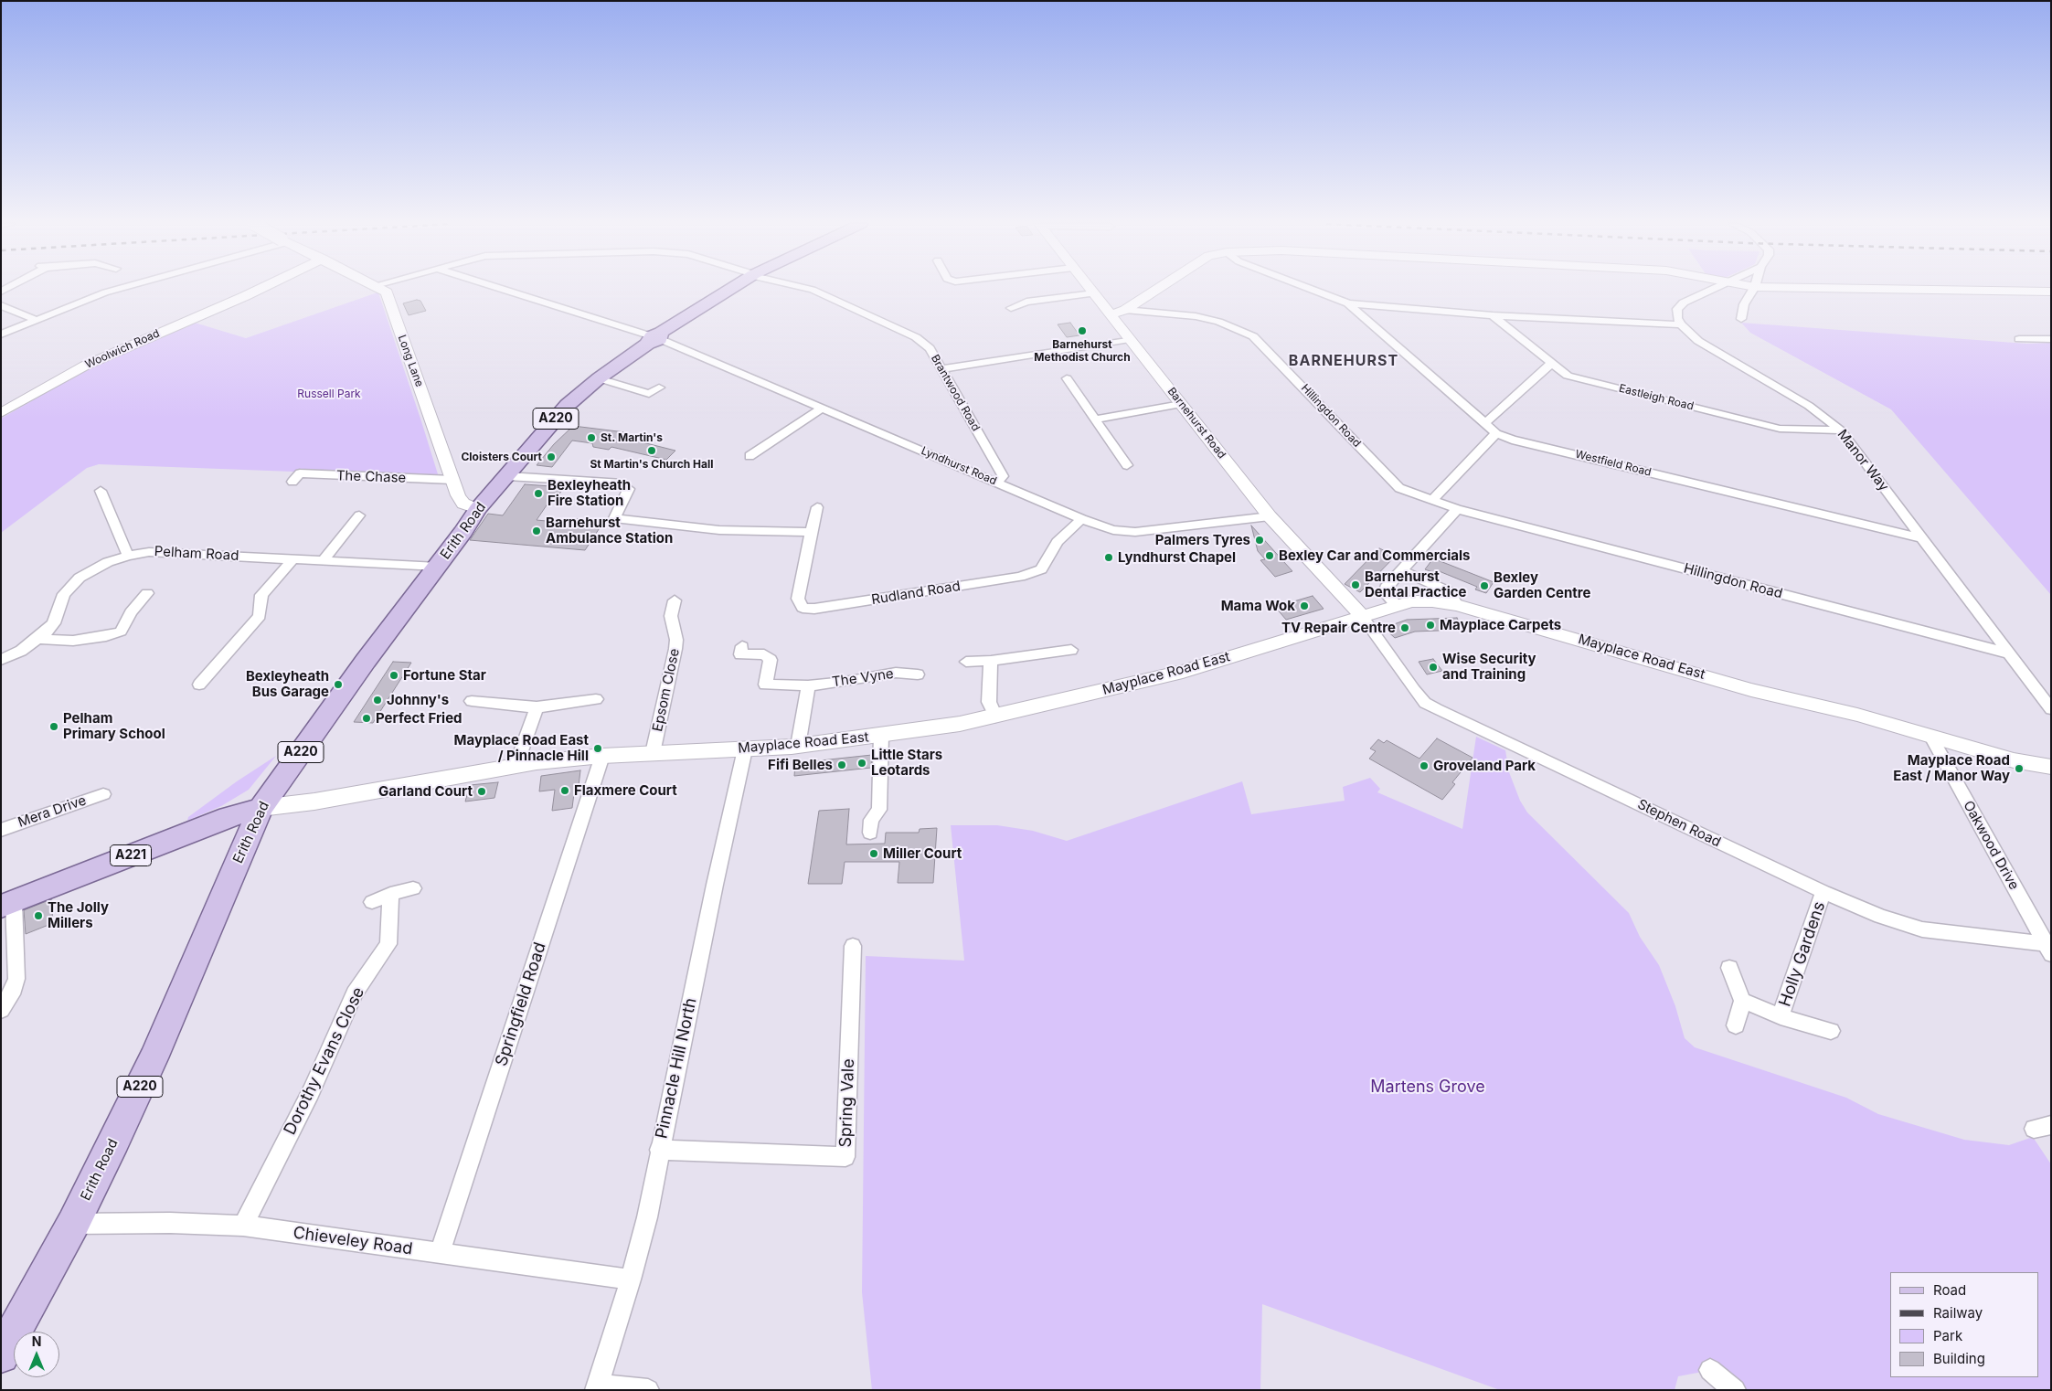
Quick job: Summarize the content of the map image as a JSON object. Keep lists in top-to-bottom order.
{
  "streets": {
    "main road": ["A220", "Erith Road", "A221"],
    "street": [
      "Woolwich Road",
      "Long Lane",
      "Brantwood Road",
      "Eastleigh Road",
      "Hillingdon Road",
      "Barnehurst Road",
      "Manor Way",
      "Westfield Road",
      "Lyndhurst Road",
      "The Chase",
      "Pelham Road",
      "Rudland Road",
      "Mayplace Road East",
      "The Vyne",
      "Epsom Close",
      "Mera Drive",
      "Stephen Road",
      "Oakwood Drive",
      "Holly Gardens",
      "Springfield Road",
      "Dorothy Evans Close",
      "Pinnacle Hill North",
      "Spring Vale",
      "Chieveley Road"
    ]
  },
  "crossings": [
    ["Long Lane", "The Chase"],
    ["Long Lane", "Erith Road"],
    ["Brantwood Road", "Lyndhurst Road"],
    ["Eastleigh Road", "Manor Way"],
    ["Hillingdon Road", "Manor Way"],
    ["Barnehurst Road", "Lyndhurst Road"],
    ["Barnehurst Road", "Mayplace Road East"],
    ["Barnehurst Road", "Stephen Road"],
    ["Manor Way", "Westfield Road"],
    ["Lyndhurst Road", "Erith Road"],
    ["Lyndhurst Road", "Rudland Road"],
    ["Erith Road", "Pelham Road"],
    ["Erith Road", "Mayplace Road East"],
    ["Erith Road", "A221"],
    ["Erith Road", "Chieveley Road"],
    ["Mayplace Road East", "Epsom Close"],
    ["Mayplace Road East", "Stephen Road"],
    ["Mayplace Road East", "Oakwood Drive"],
    ["Mayplace Road East", "A221"],
    ["Mayplace Road East", "Springfield Road"],
    ["Mayplace Road East", "Pinnacle Hill North"],
    ["Stephen Road", "Oakwood Drive"],
    ["Stephen Road", "Holly Gardens"],
    ["Springfield Road", "Chieveley Road"],
    ["Dorothy Evans Close", "Chieveley Road"],
    ["Pinnacle Hill North", "Spring Vale"],
    ["Pinnacle Hill North", "Chieveley Road"]
  ],
  "districts": ["BARNEHURST"],
  "parks": ["Russell Park", "Martens Grove"],
  "places": [
    "Barnehurst Methodist Church",
    "St. Martin's",
    "St Martin's Church Hall",
    "Cloisters Court",
    "Bexleyheath Fire Station",
    "Barnehurst Ambulance Station",
    "Palmers Tyres",
    "Bexley Car and Commercials",
    "Lyndhurst Chapel",
    "Barnehurst Dental Practice",
    "Bexley Garden Centre",
    "Mama Wok",
    "Mayplace Carpets",
    "TV Repair Centre",
    "Wise Security and Training",
    "Fortune Star",
    "Bexleyheath Bus Garage",
    "Johnny's",
    "Perfect Fried",
    "Pelham Primary School",
    "Mayplace Road East / Pinnacle Hill",
    "Little Stars Leotards",
    "Fifi Belles",
    "Groveland Park",
    "Mayplace Road East / Manor Way",
    "Flaxmere Court",
    "Garland Court",
    "Miller Court",
    "The Jolly Millers"
  ],
  "legend": [
    "Road",
    "Railway",
    "Park",
    "Building"
  ],
  "north": "top"
}
